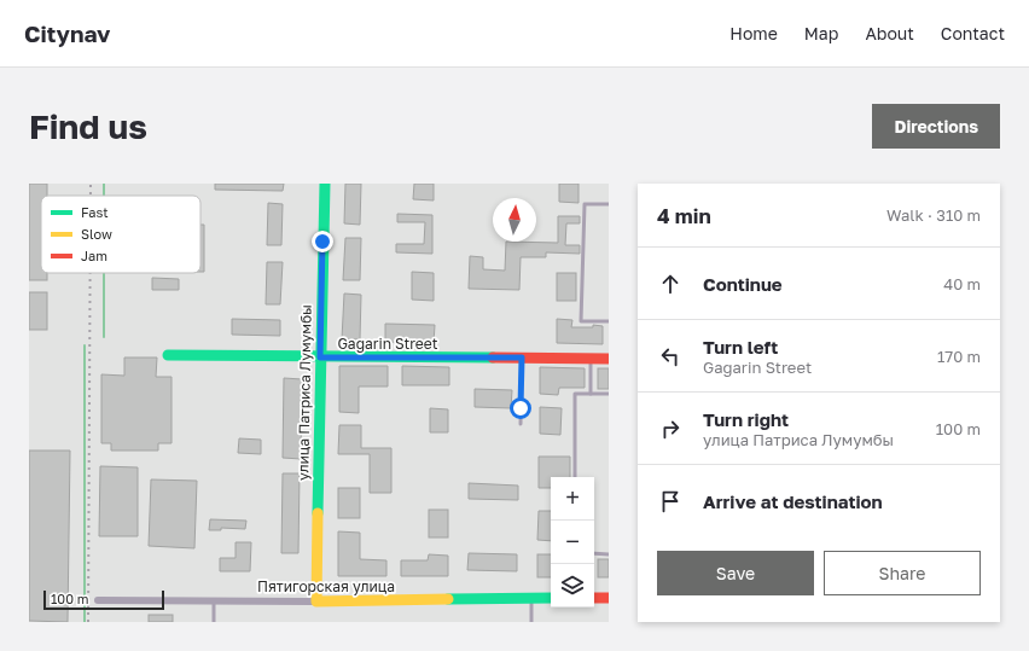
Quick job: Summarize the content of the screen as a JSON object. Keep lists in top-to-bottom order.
{
  "streets": {
    "street": ["Gagarin Street", "улица Патриса Лумумбы", "Пятигорская улица"]
  },
  "crossings": [
    ["Gagarin Street", "улица Патриса Лумумбы"],
    ["улица Патриса Лумумбы", "Пятигорская улица"]
  ],
  "legend": ["Fast", "Slow", "Jam"],
  "scale_bar": "100 m",
  "north": "top",
  "page": {
    "header": "Citynav",
    "nav": [
      "Home",
      "Map",
      "About",
      "Contact"
    ],
    "buttons": [
      "Directions",
      ["Save", "Share"]
    ],
    "title": "Find us",
    "heading": ["4 min", "Walk · 310 m"],
    "list": [
      ["Continue", "40 m"],
      ["Turn left", "Gagarin Street", "170 m"],
      ["Turn right", "улица Патриса Лумумбы", "100 m"],
      "Arrive at destination"
    ],
    "map_buttons": ["+", "−"],
    "scale": "100 m"
  }
}
